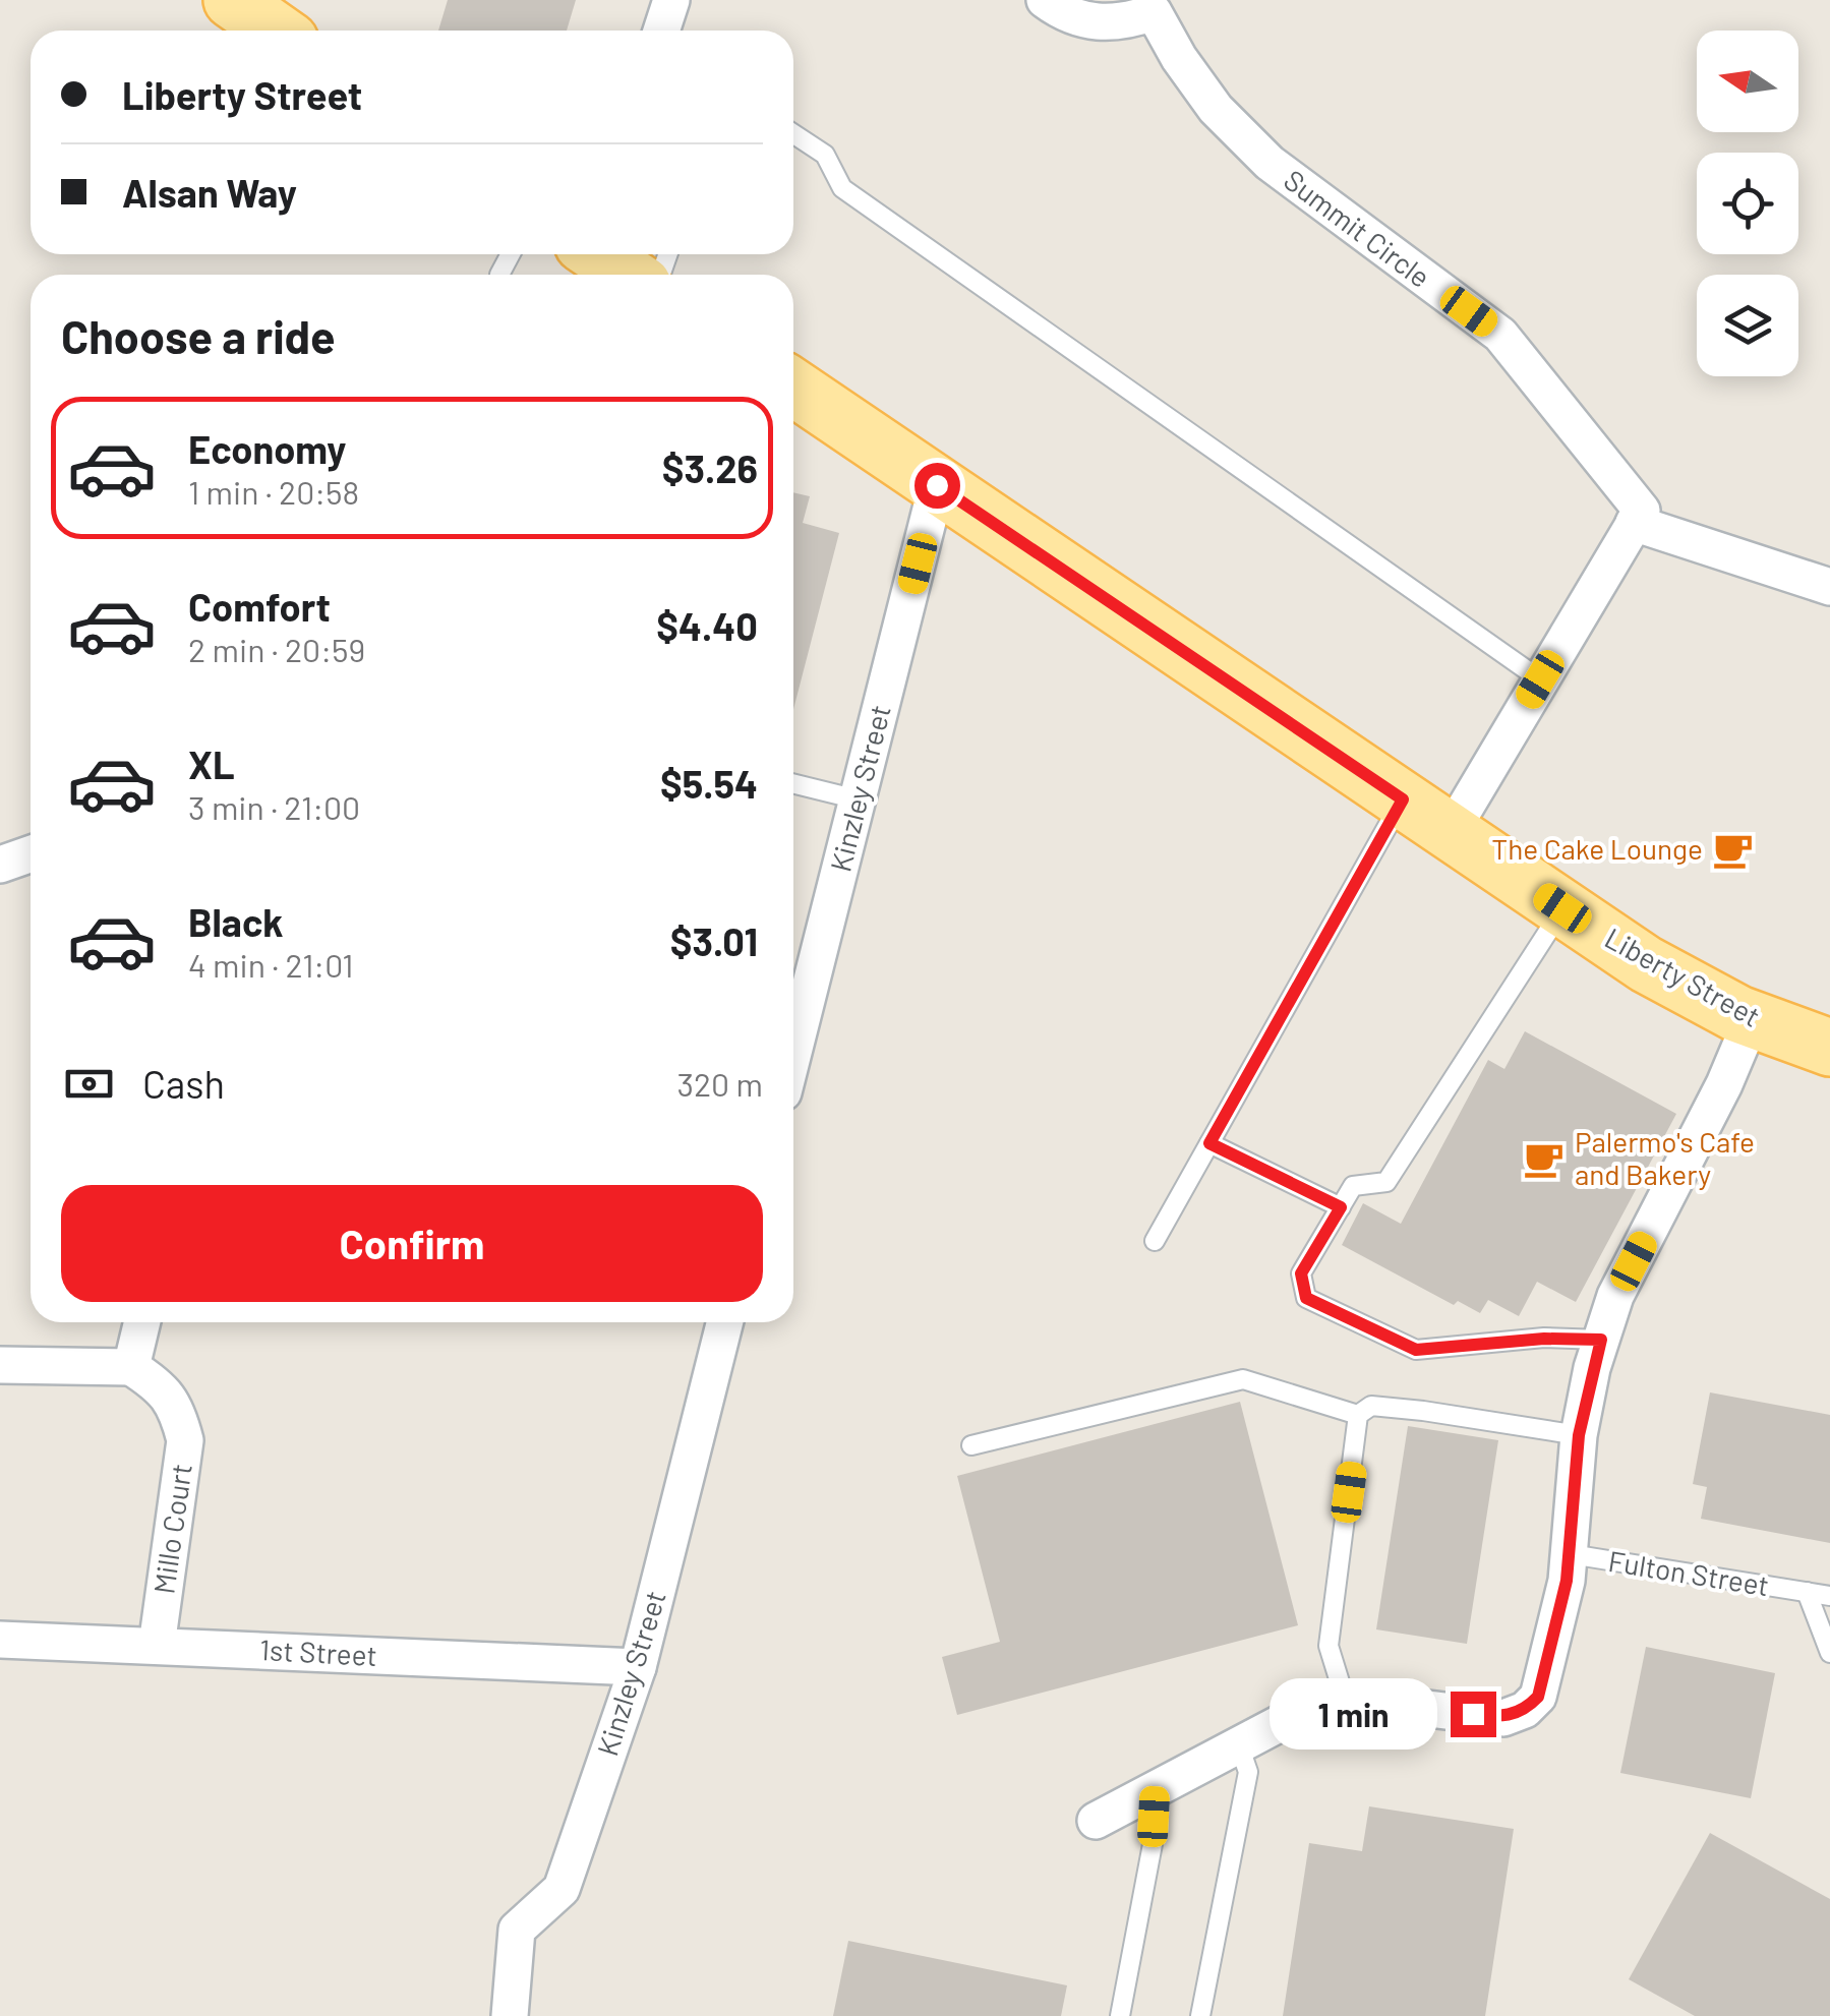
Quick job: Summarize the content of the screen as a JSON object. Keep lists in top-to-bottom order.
{
  "streets": {
    "main road": ["Liberty Street"],
    "street": [
      "Summit Circle",
      "Kinzley Street",
      "Millo Court",
      "1st Street"
    ],
    "lane": ["Fulton Street"]
  },
  "crossings": [
    ["Kinzley Street", "Liberty Street"],
    ["Kinzley Street", "1st Street"],
    ["Millo Court", "1st Street"]
  ],
  "places": {
    "cafe": ["The Cake Lounge", "Palermo's Cafe and Bakery"]
  },
  "north": "left",
  "page": {
    "banner": ["Liberty Street", "Alsan Way"],
    "heading": "Choose a ride",
    "list": [
      {
        "name": "Economy",
        "note": "1 min · 20:58",
        "value": "$3.26"
      },
      {
        "name": "Comfort",
        "note": "2 min · 20:59",
        "value": "$4.40"
      },
      {
        "name": "XL",
        "note": "3 min · 21:00",
        "value": "$5.54"
      },
      {
        "name": "Black",
        "note": "4 min · 21:01",
        "value": "$3.01"
      }
    ],
    "pay": ["Cash", "320 m"],
    "buttons": "Confirm",
    "bubble": "1 min"
  }
}
